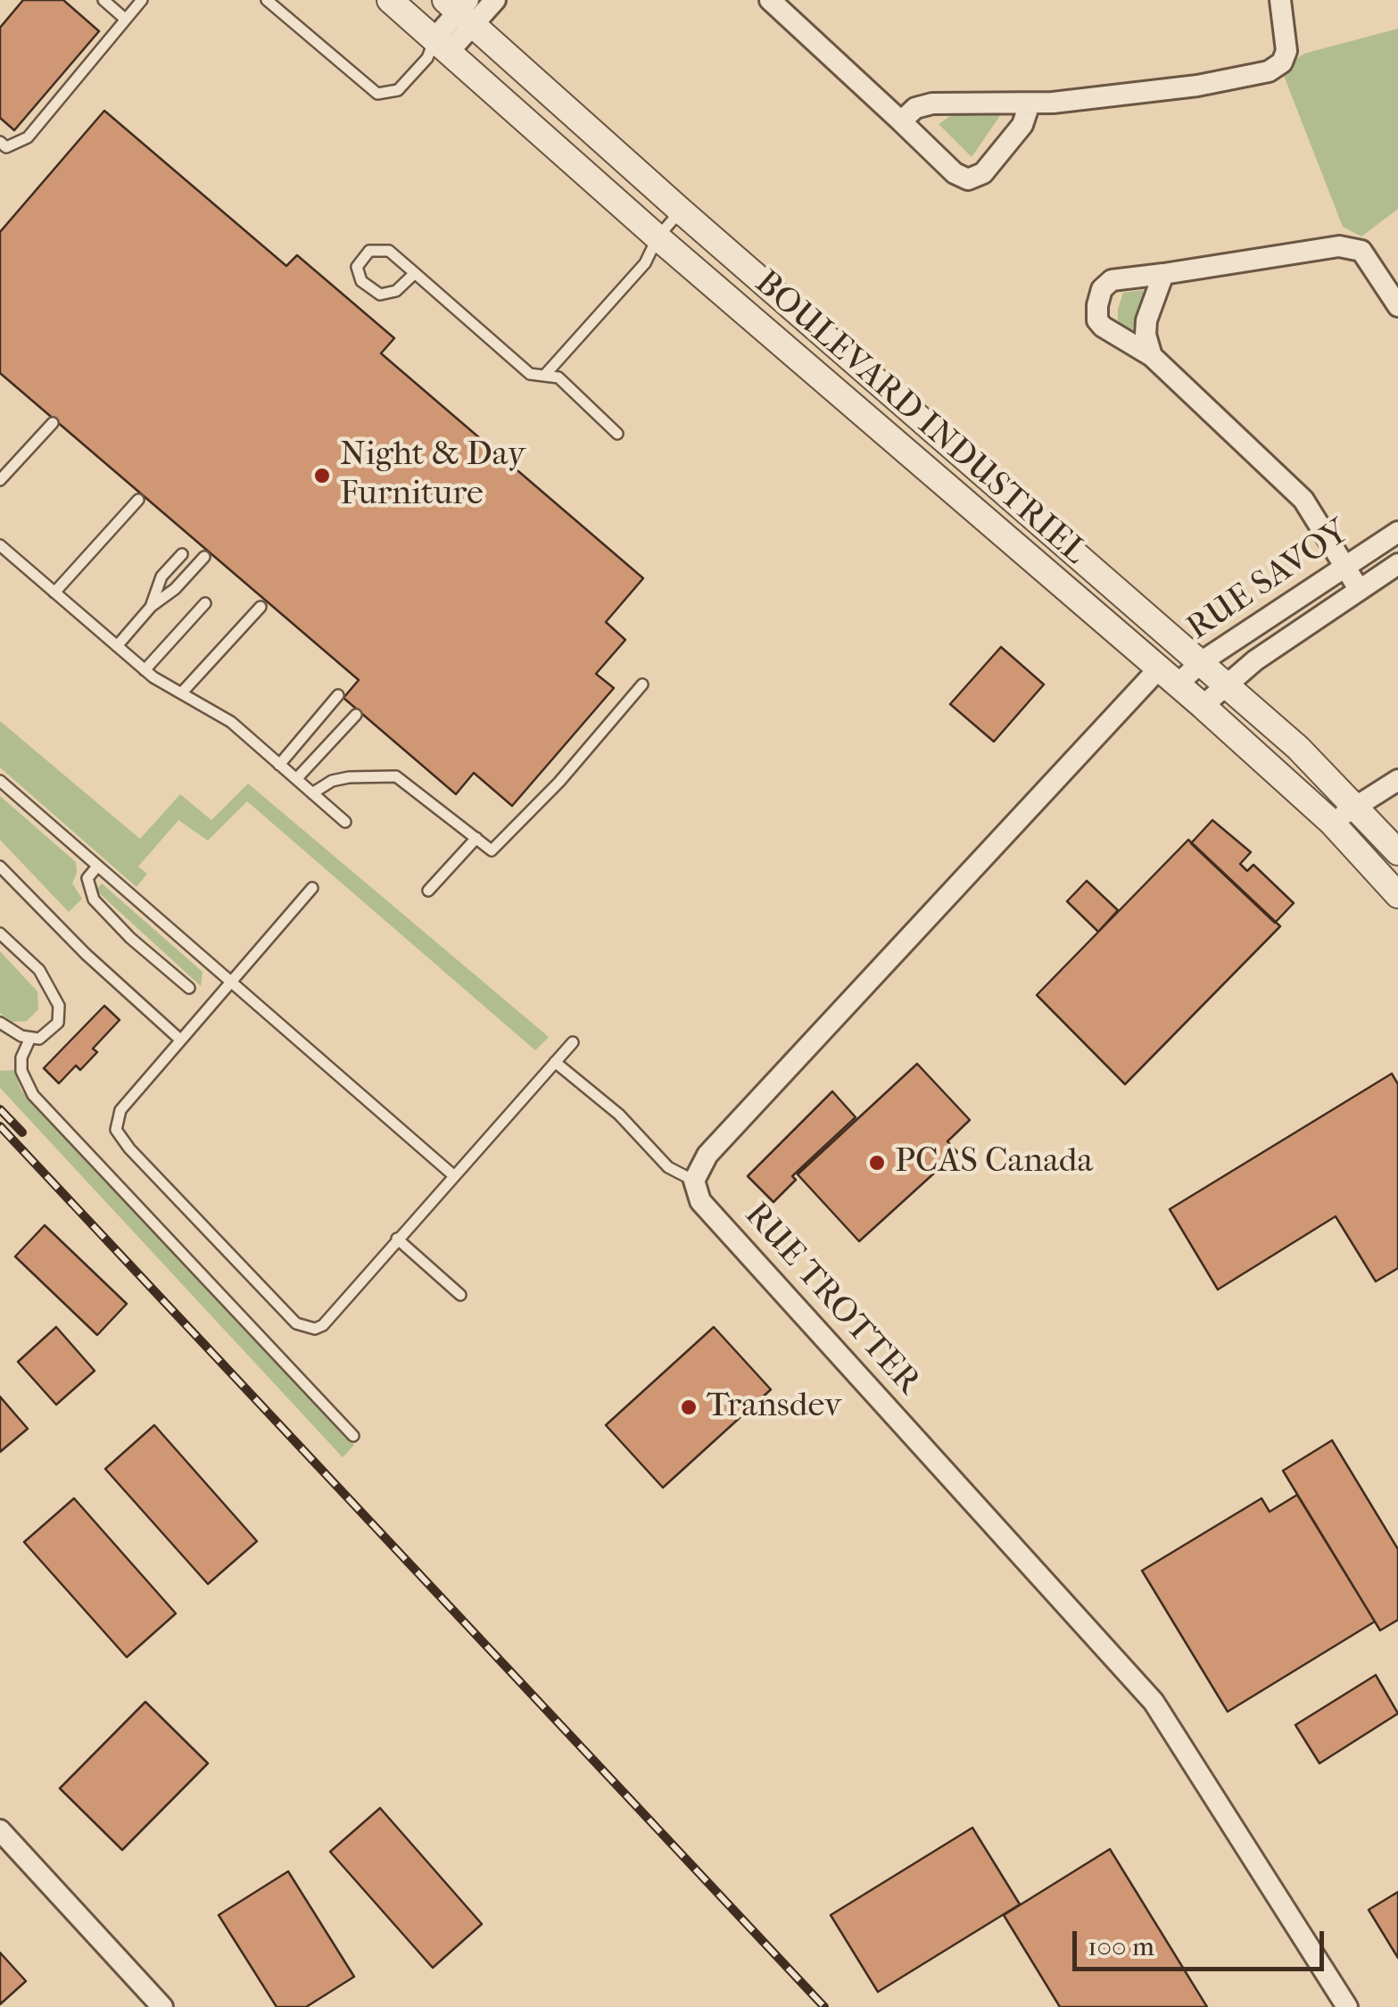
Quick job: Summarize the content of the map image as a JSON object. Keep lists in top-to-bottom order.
{
  "streets": {
    "street": ["BOULEVARD INDUSTRIEL", "RUE SAVOY", "RUE TROTTER"]
  },
  "crossings": [
    ["BOULEVARD INDUSTRIEL", "RUE SAVOY"]
  ],
  "places": ["Night & Day Furniture", "PCAS Canada", "Transdev"],
  "scale_bar": "100 m"
}
